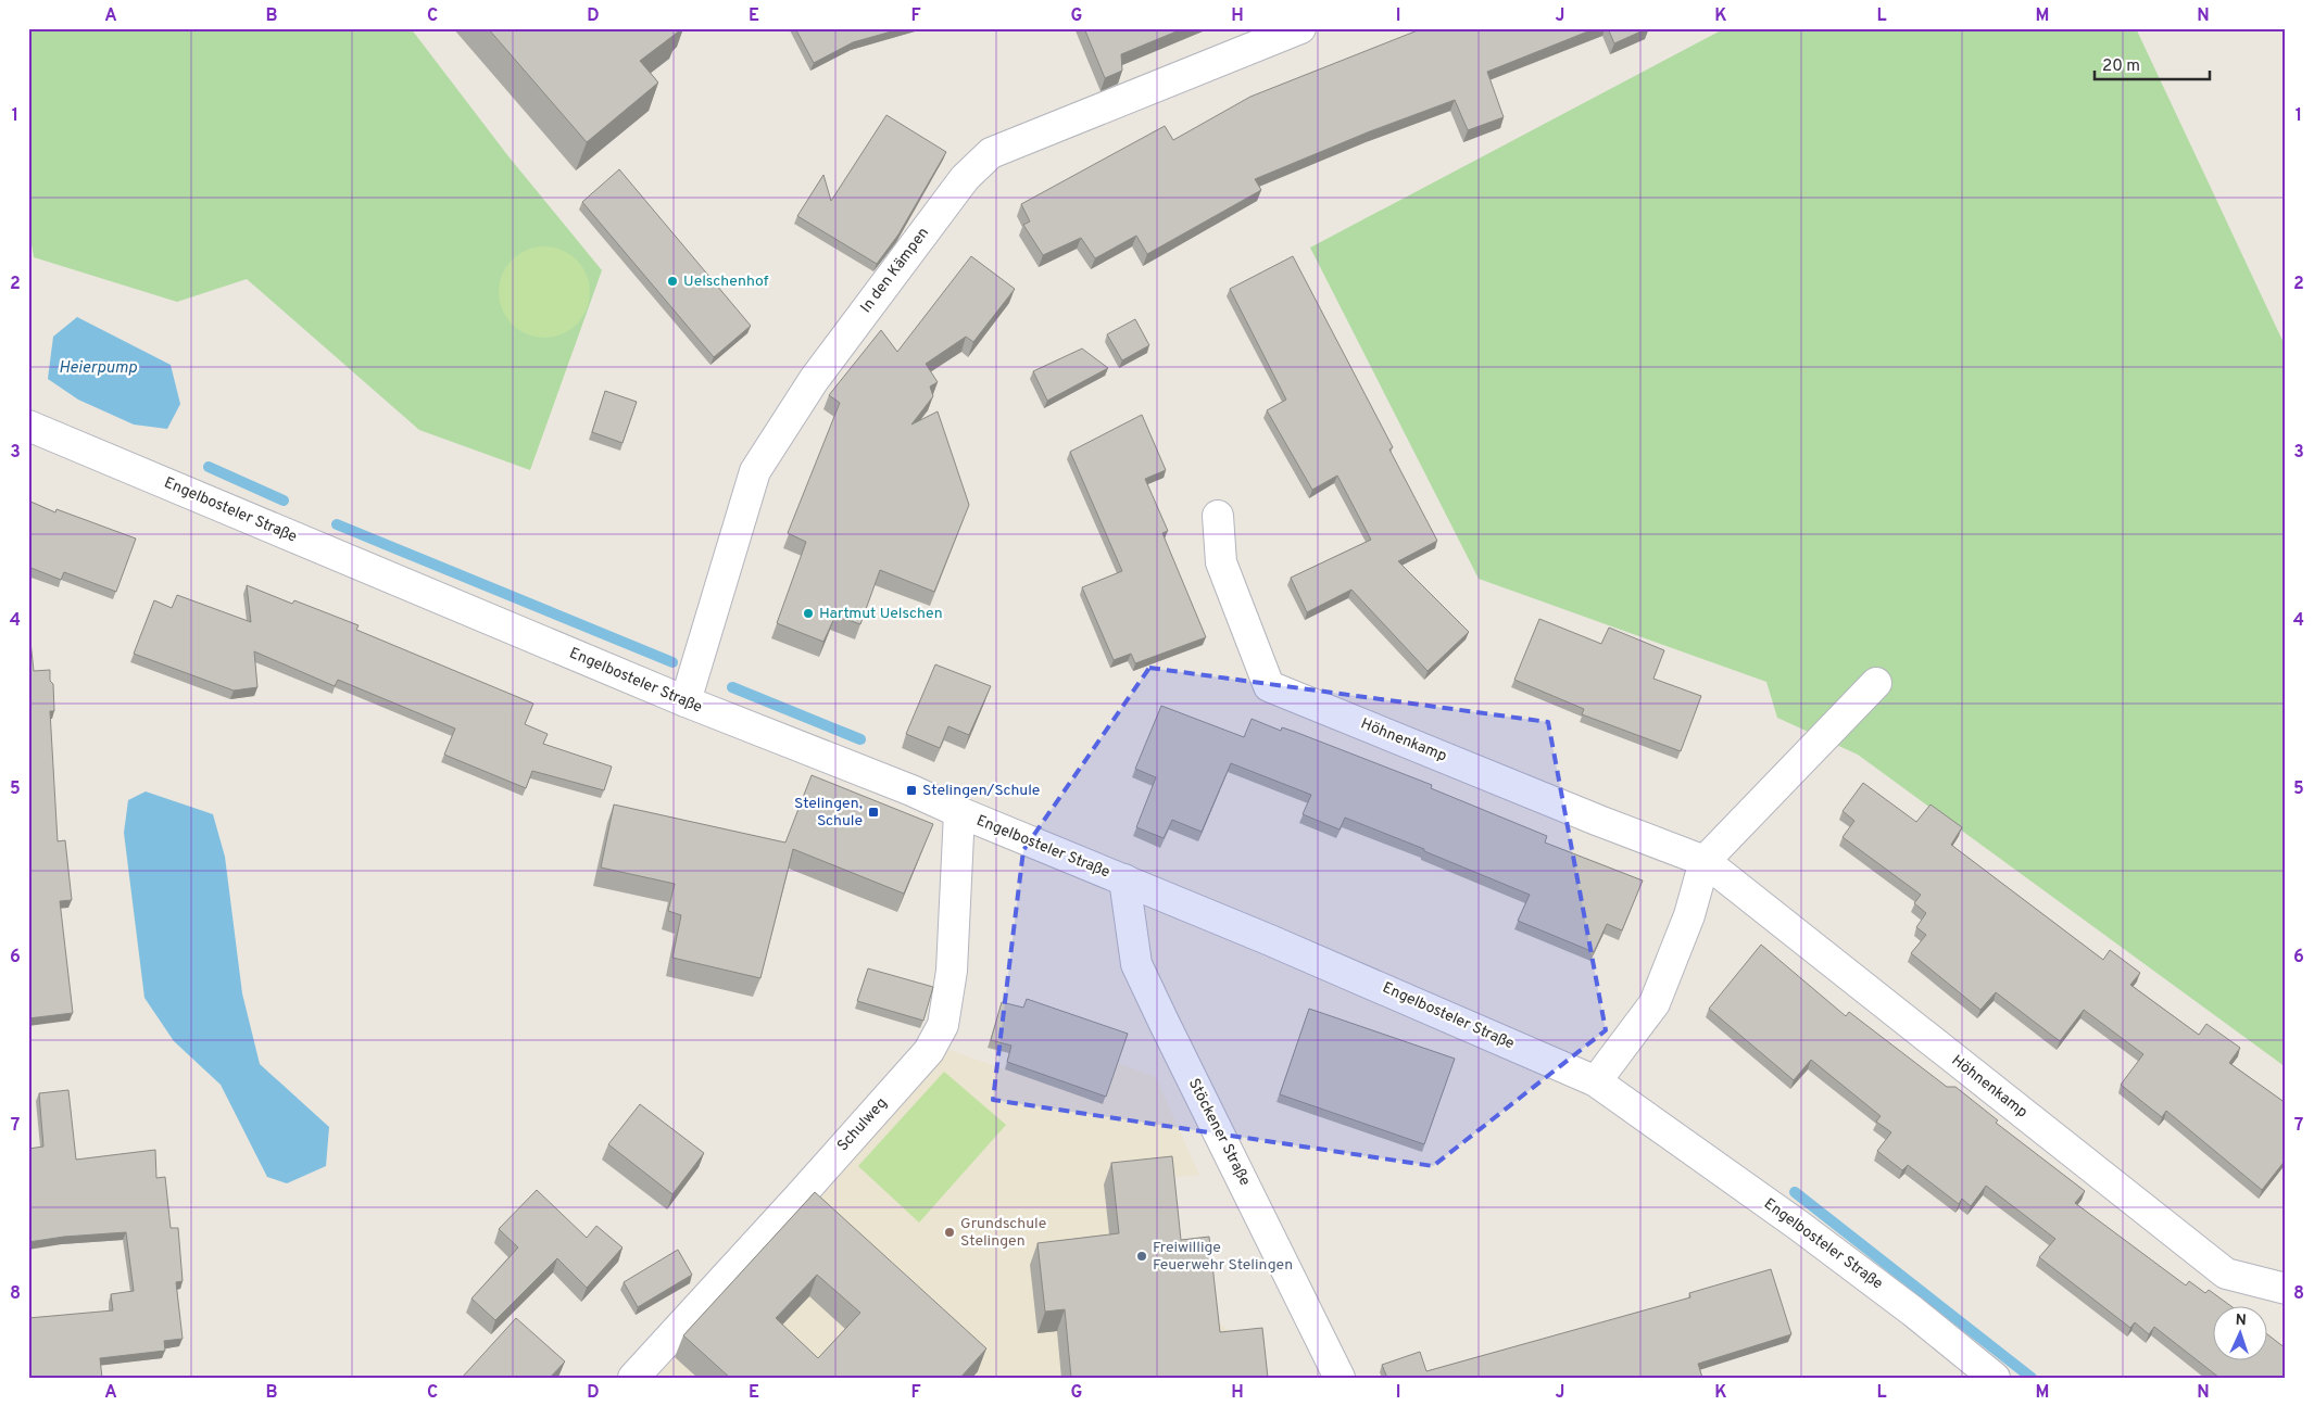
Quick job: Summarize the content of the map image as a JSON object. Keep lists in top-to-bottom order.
{
  "streets": {
    "street": [
      "In den Kämpen",
      "Engelbosteler Straße",
      "Höhnenkamp",
      "Schulweg",
      "Stöckener Straße"
    ]
  },
  "crossings": [
    ["In den Kämpen", "Engelbosteler Straße"],
    ["Engelbosteler Straße", "Schulweg"],
    ["Engelbosteler Straße", "Stöckener Straße"]
  ],
  "water": ["Heierpump"],
  "places": {
    "other": [
      "Uelschenhof",
      "Hartmut Uelschen",
      "Grundschule Stelingen",
      "Freiwillige Feuerwehr Stelingen"
    ],
    "transit": ["Stelingen/Schule", "Stelingen, Schule"]
  },
  "scale_bar": "20 m",
  "north": "top",
  "grid": {
    "columns": [
      "A",
      "B",
      "C",
      "D",
      "E",
      "F",
      "G",
      "H",
      "I",
      "J",
      "K",
      "L",
      "M",
      "N"
    ],
    "rows": [
      "1",
      "2",
      "3",
      "4",
      "5",
      "6",
      "7",
      "8"
    ]
  }
}
